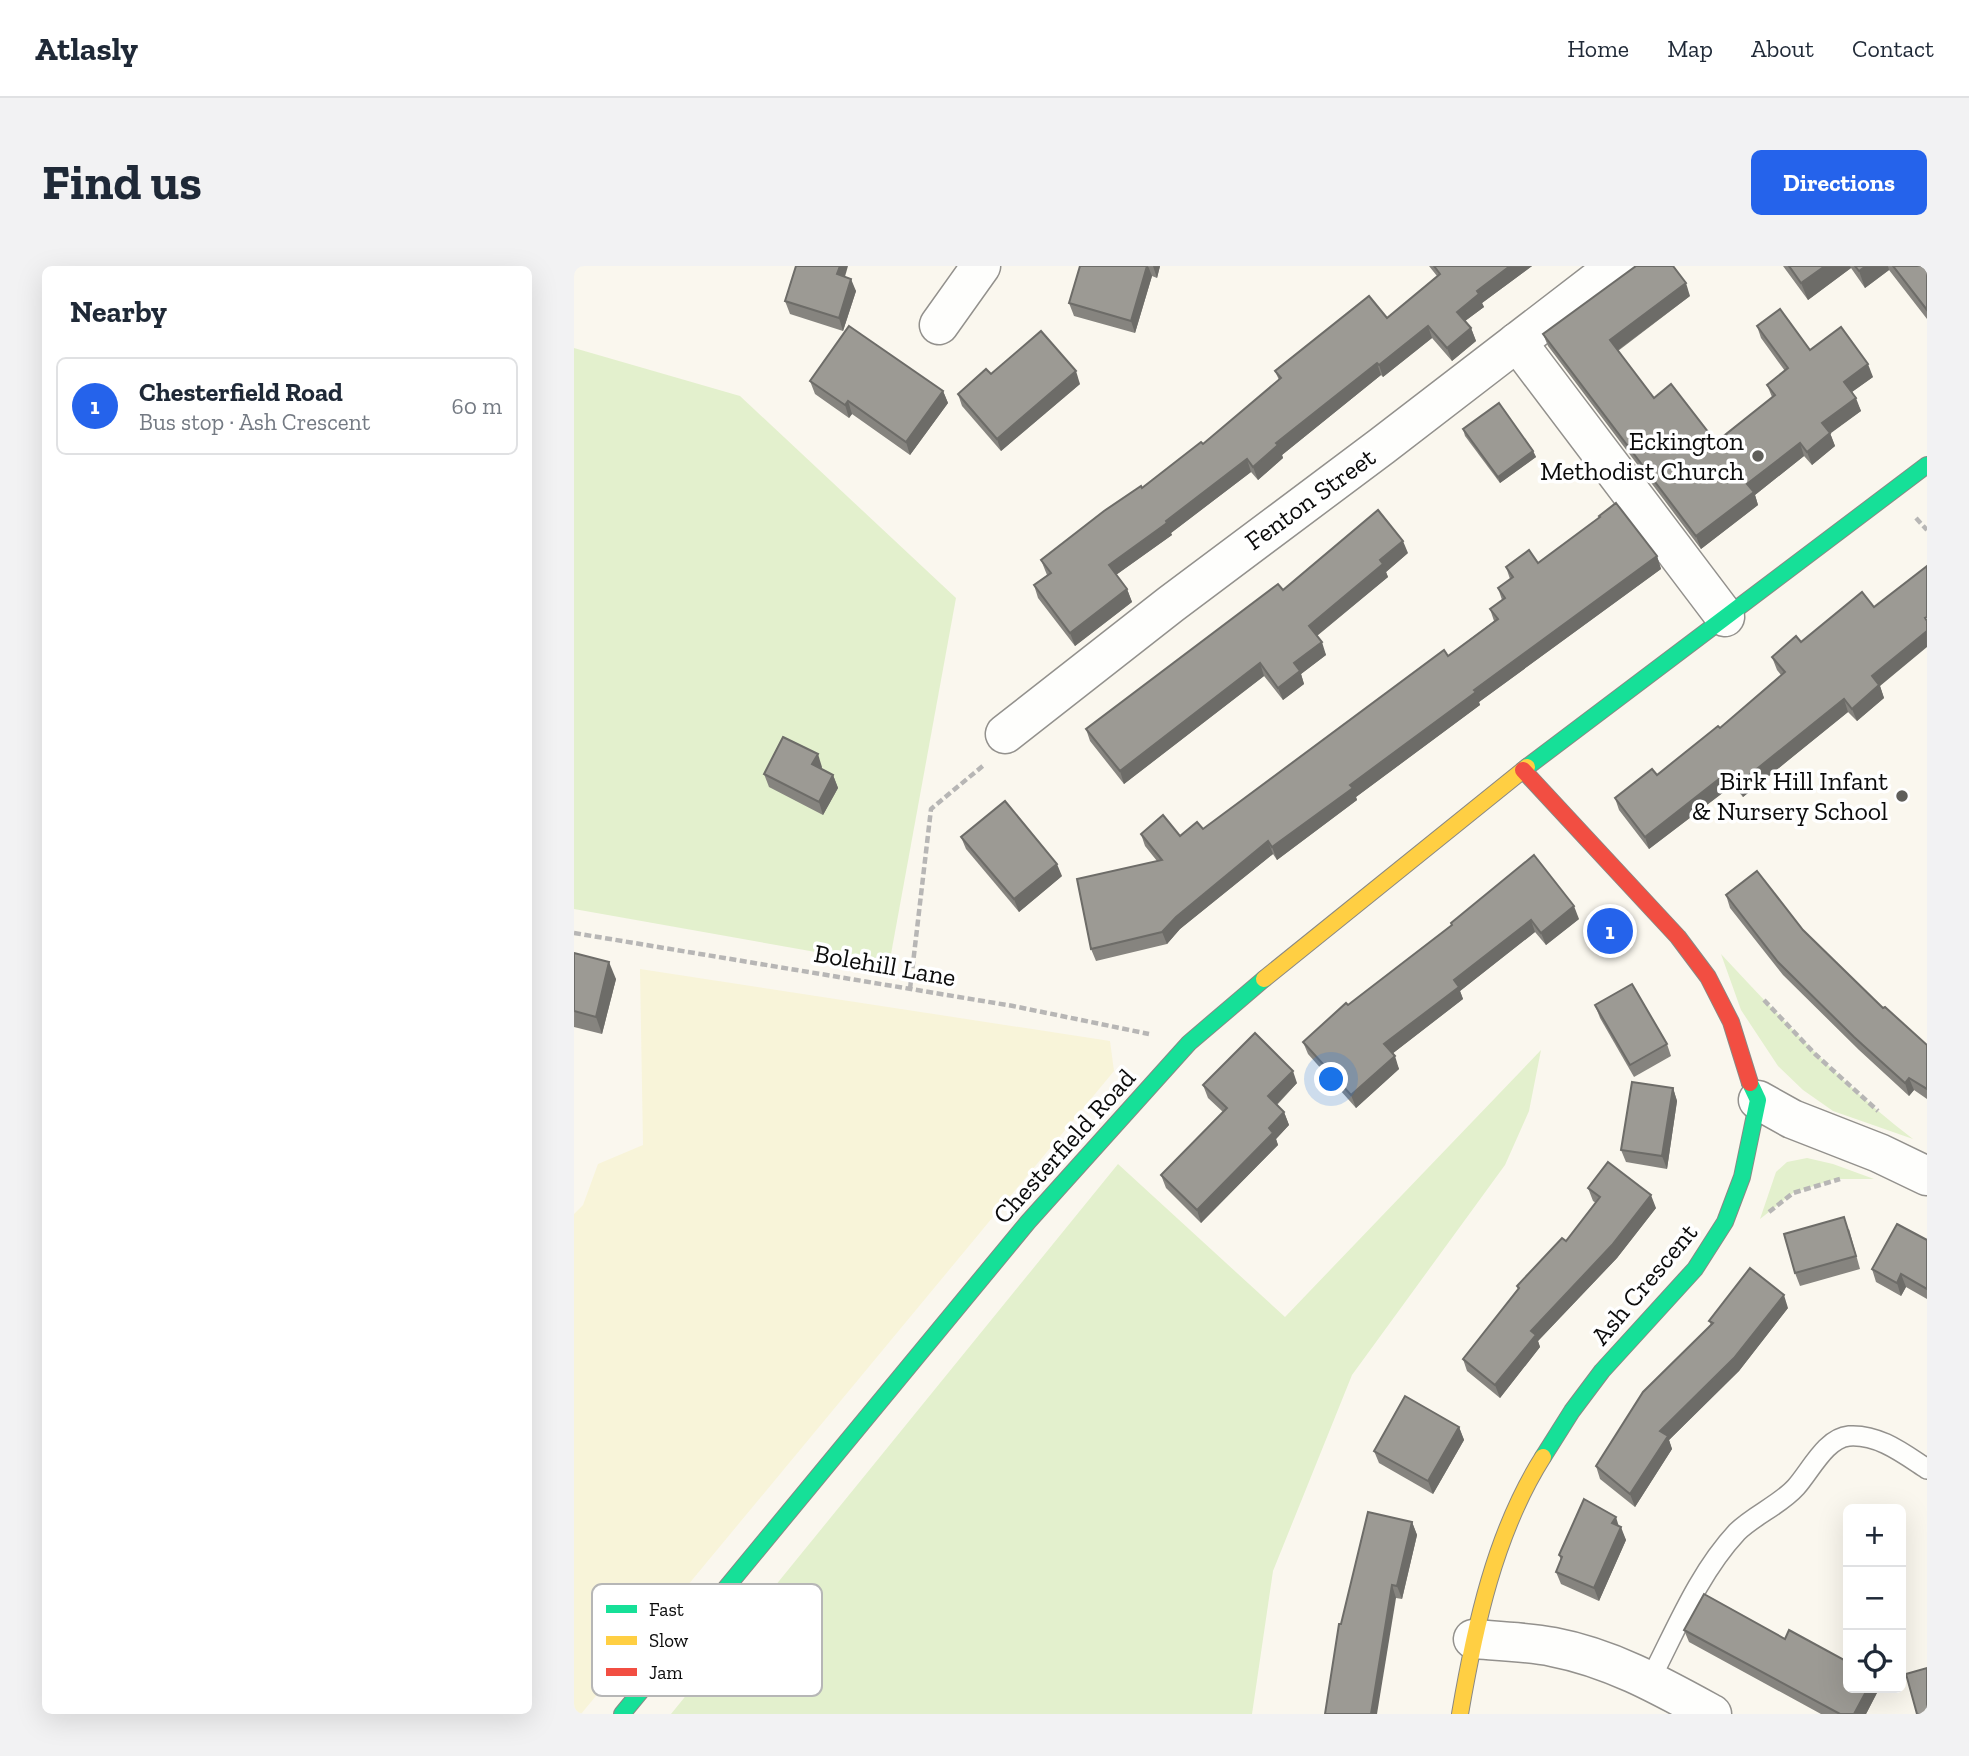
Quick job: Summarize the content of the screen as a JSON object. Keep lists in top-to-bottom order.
{
  "streets": {
    "main road": ["Chesterfield Road", "Ash Crescent"],
    "street": ["Fenton Street"],
    "path": ["Bolehill Lane"]
  },
  "crossings": [
    ["Bolehill Lane", "Chesterfield Road"]
  ],
  "places": ["Eckington Methodist Church", "Birk Hill Infant & Nursery School"],
  "legend": ["Fast", "Slow", "Jam"],
  "page": {
    "header": "Atlasly",
    "nav": [
      "Home",
      "Map",
      "About",
      "Contact"
    ],
    "buttons": "Directions",
    "title": "Find us",
    "heading": "Nearby",
    "list": [
      {
        "mark": "1",
        "name": "Chesterfield Road",
        "note": "Bus stop · Ash Crescent",
        "value": "60 m"
      }
    ],
    "pins": "1",
    "map_buttons": ["+", "−"]
  }
}
